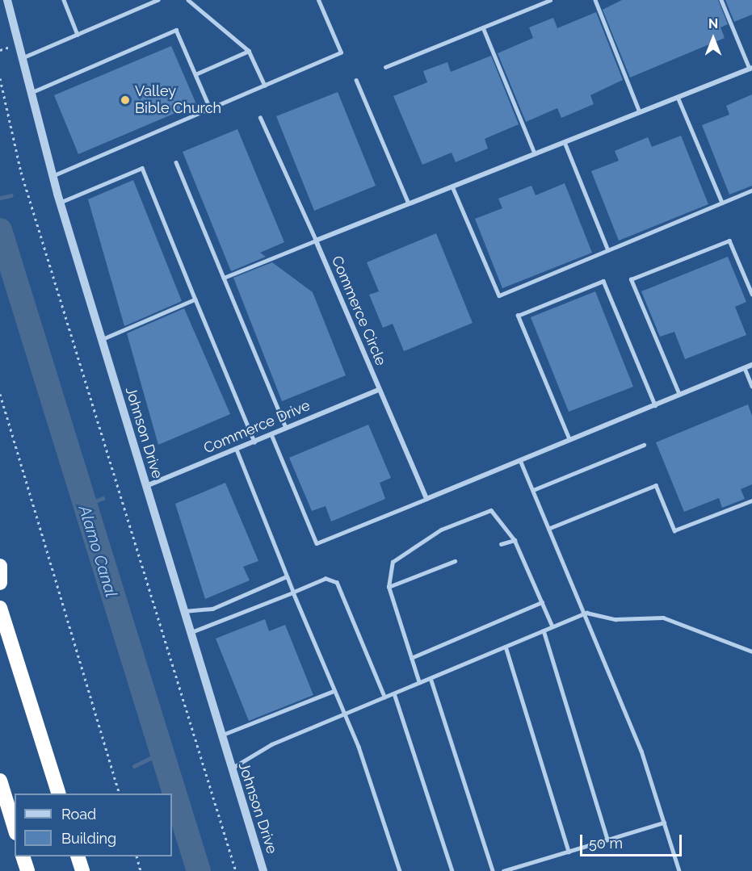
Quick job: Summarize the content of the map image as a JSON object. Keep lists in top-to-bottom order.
{
  "streets": {
    "street": ["Commerce Circle", "Commerce Drive", "Johnson Drive"]
  },
  "crossings": [
    ["Commerce Circle", "Commerce Drive"],
    ["Commerce Drive", "Johnson Drive"]
  ],
  "water": ["Alamo Canal"],
  "places": ["Valley Bible Church"],
  "legend": ["Road", "Building"],
  "scale_bar": "50 m",
  "north": "top"
}
